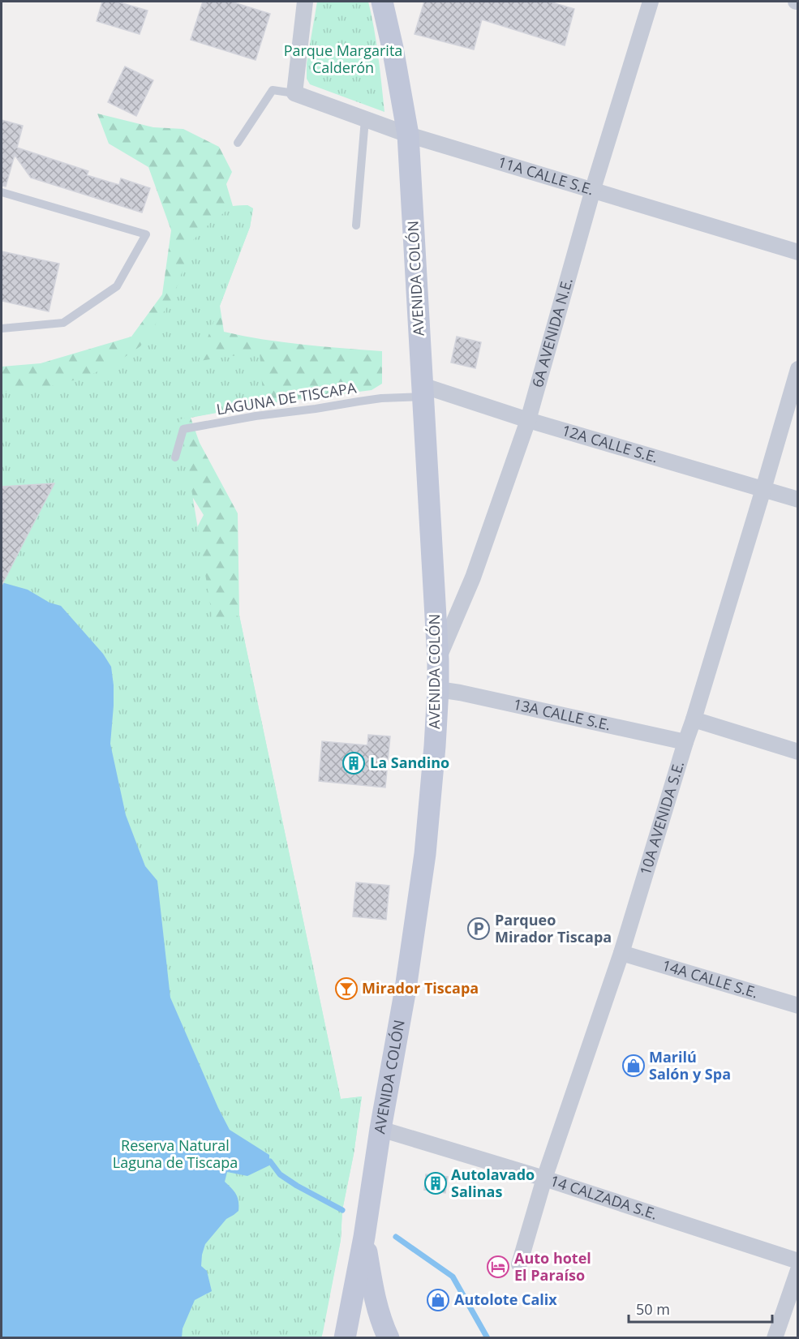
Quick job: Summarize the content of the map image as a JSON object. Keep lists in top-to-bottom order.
{
  "streets": {
    "main road": ["AVENIDA COLÓN"],
    "street": [
      "11A CALLE S.E.",
      "6A AVENIDA N.E.",
      "12A CALLE S.E.",
      "13A CALLE S.E.",
      "10A AVENIDA S.E.",
      "14A CALLE S.E.",
      "14 CALZADA S.E."
    ],
    "lane": ["LAGUNA DE TISCAPA"]
  },
  "crossings": [
    ["11A CALLE S.E.", "AVENIDA COLÓN"],
    ["11A CALLE S.E.", "6A AVENIDA N.E."],
    ["AVENIDA COLÓN", "6A AVENIDA N.E."],
    ["AVENIDA COLÓN", "LAGUNA DE TISCAPA"],
    ["AVENIDA COLÓN", "12A CALLE S.E."],
    ["AVENIDA COLÓN", "13A CALLE S.E."],
    ["AVENIDA COLÓN", "14 CALZADA S.E."],
    ["6A AVENIDA N.E.", "12A CALLE S.E."],
    ["LAGUNA DE TISCAPA", "12A CALLE S.E."],
    ["12A CALLE S.E.", "10A AVENIDA S.E."],
    ["13A CALLE S.E.", "10A AVENIDA S.E."],
    ["10A AVENIDA S.E.", "14A CALLE S.E."],
    ["10A AVENIDA S.E.", "14 CALZADA S.E."]
  ],
  "parks": ["Parque Margarita Calderón", "Reserva Natural Laguna de Tiscapa"],
  "places": {
    "building": ["La Sandino", "Autolavado Salinas"],
    "parking": ["Parqueo Mirador Tiscapa"],
    "bar": ["Mirador Tiscapa"],
    "shop": ["Marilú Salón y Spa", "Autolote Calix"],
    "hotel": ["Auto hotel El Paraíso"]
  },
  "scale_bar": "50 m"
}
